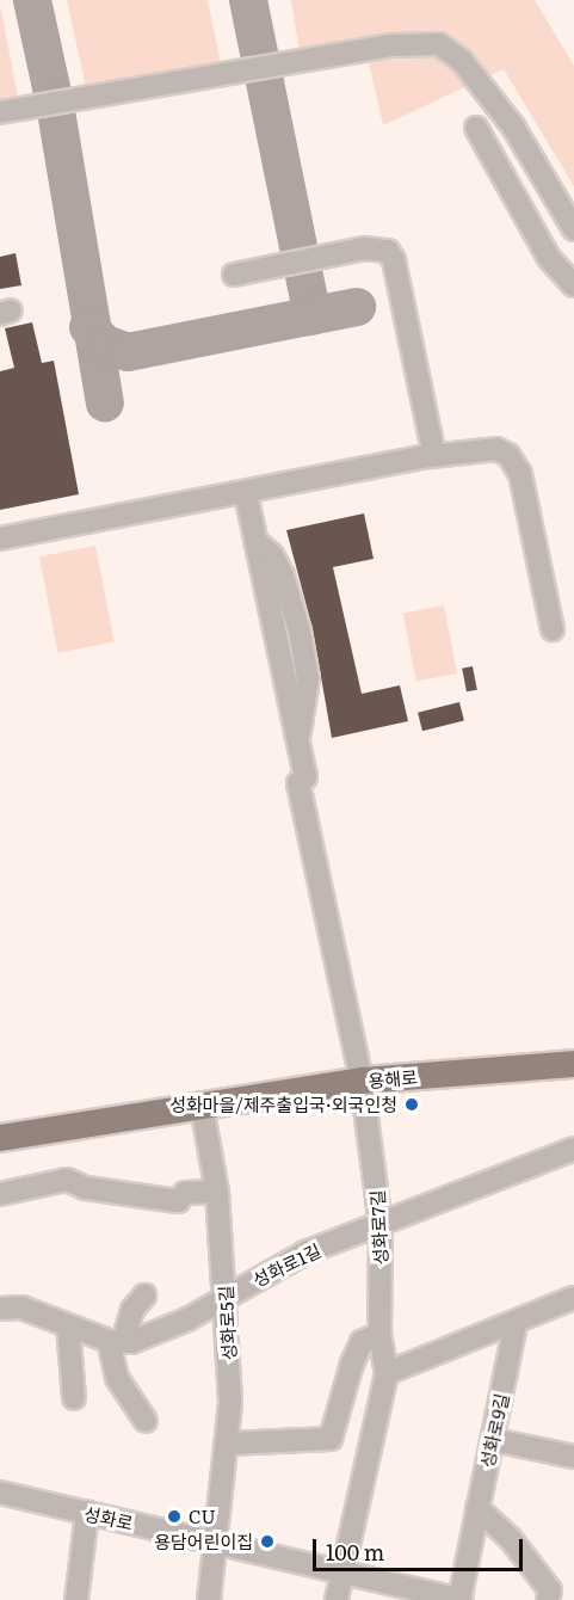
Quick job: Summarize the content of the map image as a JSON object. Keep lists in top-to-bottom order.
{
  "streets": {
    "main road": ["용해로"],
    "street": [
      "성화로7길",
      "성화로1길",
      "성화로5길",
      "성화로9길",
      "성화로"
    ]
  },
  "crossings": [
    ["용해로", "성화로7길"],
    ["용해로", "성화로5길"],
    ["성화로7길", "성화로1길"],
    ["성화로7길", "성화로"],
    ["성화로1길", "성화로5길"],
    ["성화로5길", "성화로"],
    ["성화로9길", "성화로"]
  ],
  "places": ["성화마을/제주출입국·외국인청", "CU", "용담어린이집"],
  "scale_bar": "100 m"
}
